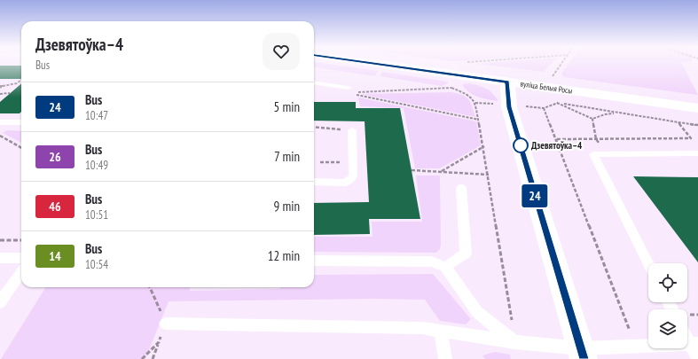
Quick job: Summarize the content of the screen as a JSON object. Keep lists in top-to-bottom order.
{
  "streets": {
    "main road": ["вуліца Белыя Росы"]
  },
  "places": ["Дзевятоўка–4"],
  "lines": ["bus line 24"],
  "page": {
    "on_map": "24",
    "heading": ["Дзевятоўка–4", "Bus"],
    "list": [
      {
        "mark": "24",
        "name": "Bus",
        "note": "10:47",
        "value": "5 min"
      },
      {
        "mark": "26",
        "name": "Bus",
        "note": "10:49",
        "value": "7 min"
      },
      {
        "mark": "46",
        "name": "Bus",
        "note": "10:51",
        "value": "9 min"
      },
      {
        "mark": "14",
        "name": "Bus",
        "note": "10:54",
        "value": "12 min"
      }
    ]
  }
}
